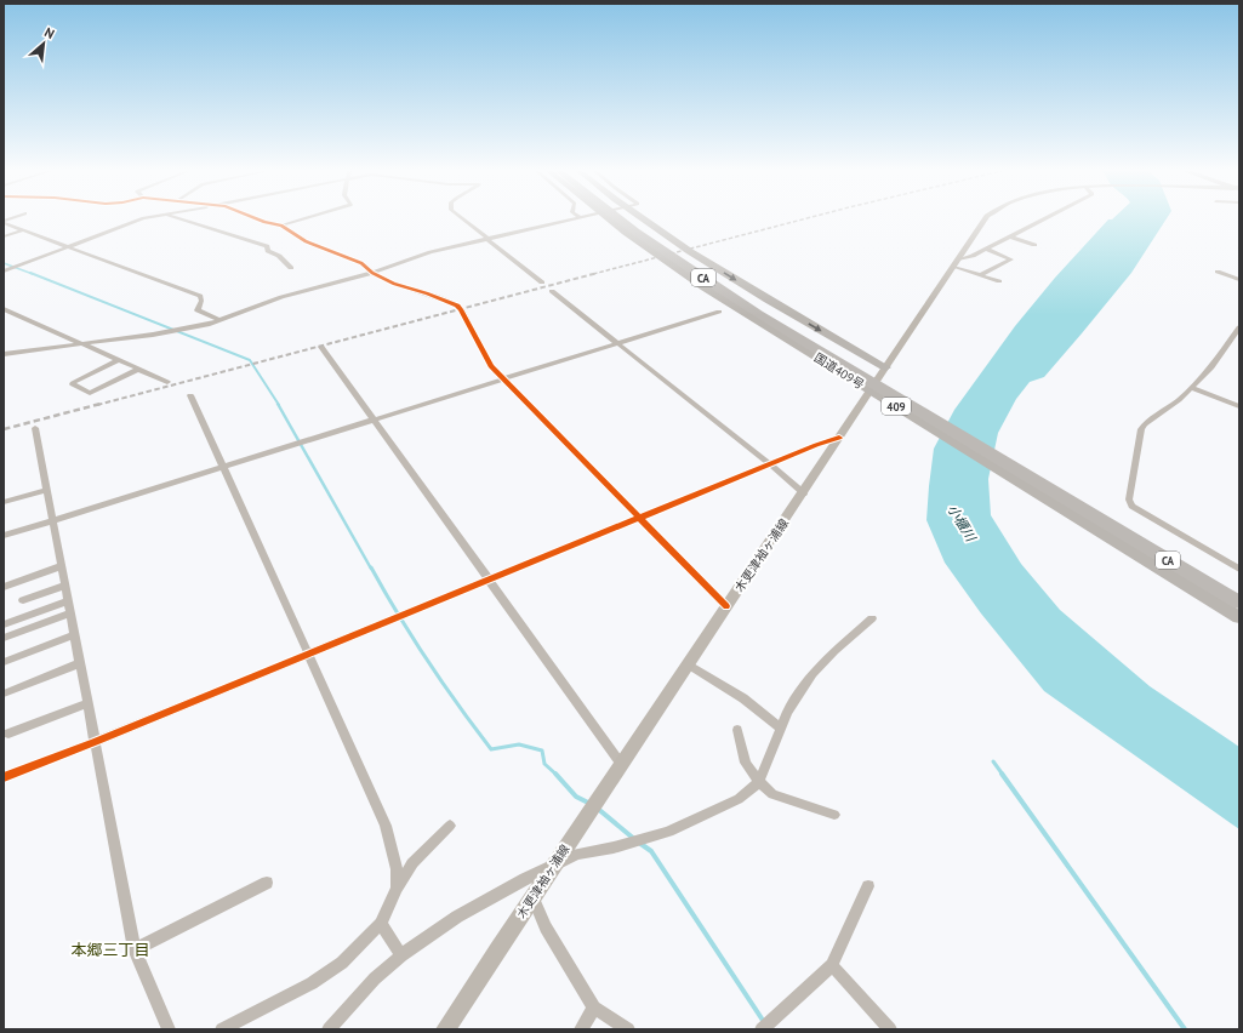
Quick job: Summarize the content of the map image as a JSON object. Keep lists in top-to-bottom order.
{
  "streets": {
    "highway": ["CA", "国道409号", "409"],
    "main road": ["木更津袖ヶ浦線"]
  },
  "districts": ["本郷三丁目"],
  "water": ["小櫃川"],
  "north": "top right"
}
